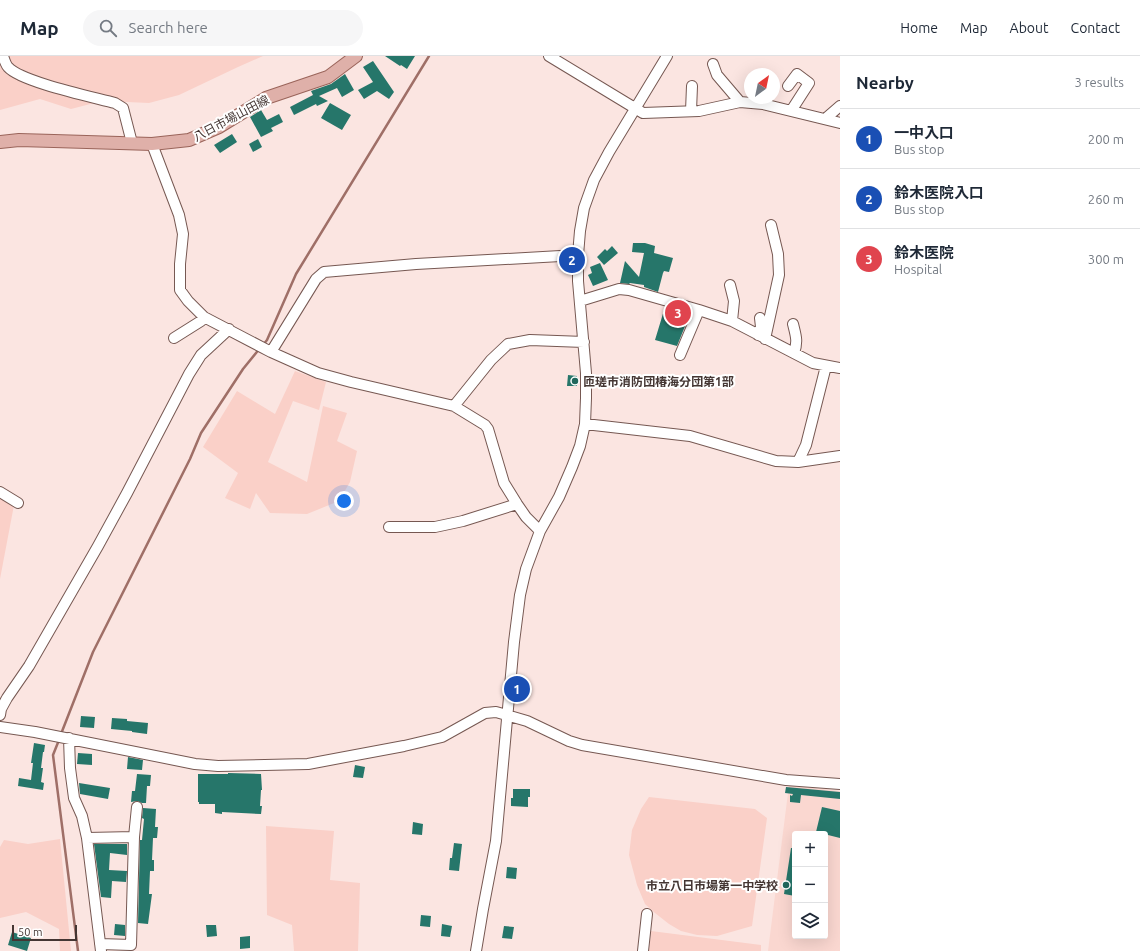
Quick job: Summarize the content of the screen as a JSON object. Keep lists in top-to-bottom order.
{
  "streets": {
    "main road": ["八日市場山田線"]
  },
  "places": ["匝瑳市消防団椿海分団第1部", "市立八日市場第一中学校"],
  "scale_bar": "50 m",
  "north": "top right",
  "page": {
    "header": "Map",
    "search": "Search here",
    "nav": [
      "Home",
      "Map",
      "About",
      "Contact"
    ],
    "heading": ["Nearby", "3 results"],
    "list": [
      {
        "mark": "1",
        "name": "一中入口",
        "note": "Bus stop",
        "value": "200 m"
      },
      {
        "mark": "2",
        "name": "鈴木医院入口",
        "note": "Bus stop",
        "value": "260 m"
      },
      {
        "mark": "3",
        "name": "鈴木医院",
        "note": "Hospital",
        "value": "300 m"
      }
    ],
    "pins": ["2", "3", "1"],
    "map_buttons": ["+", "−"],
    "scale": "50 m"
  }
}
